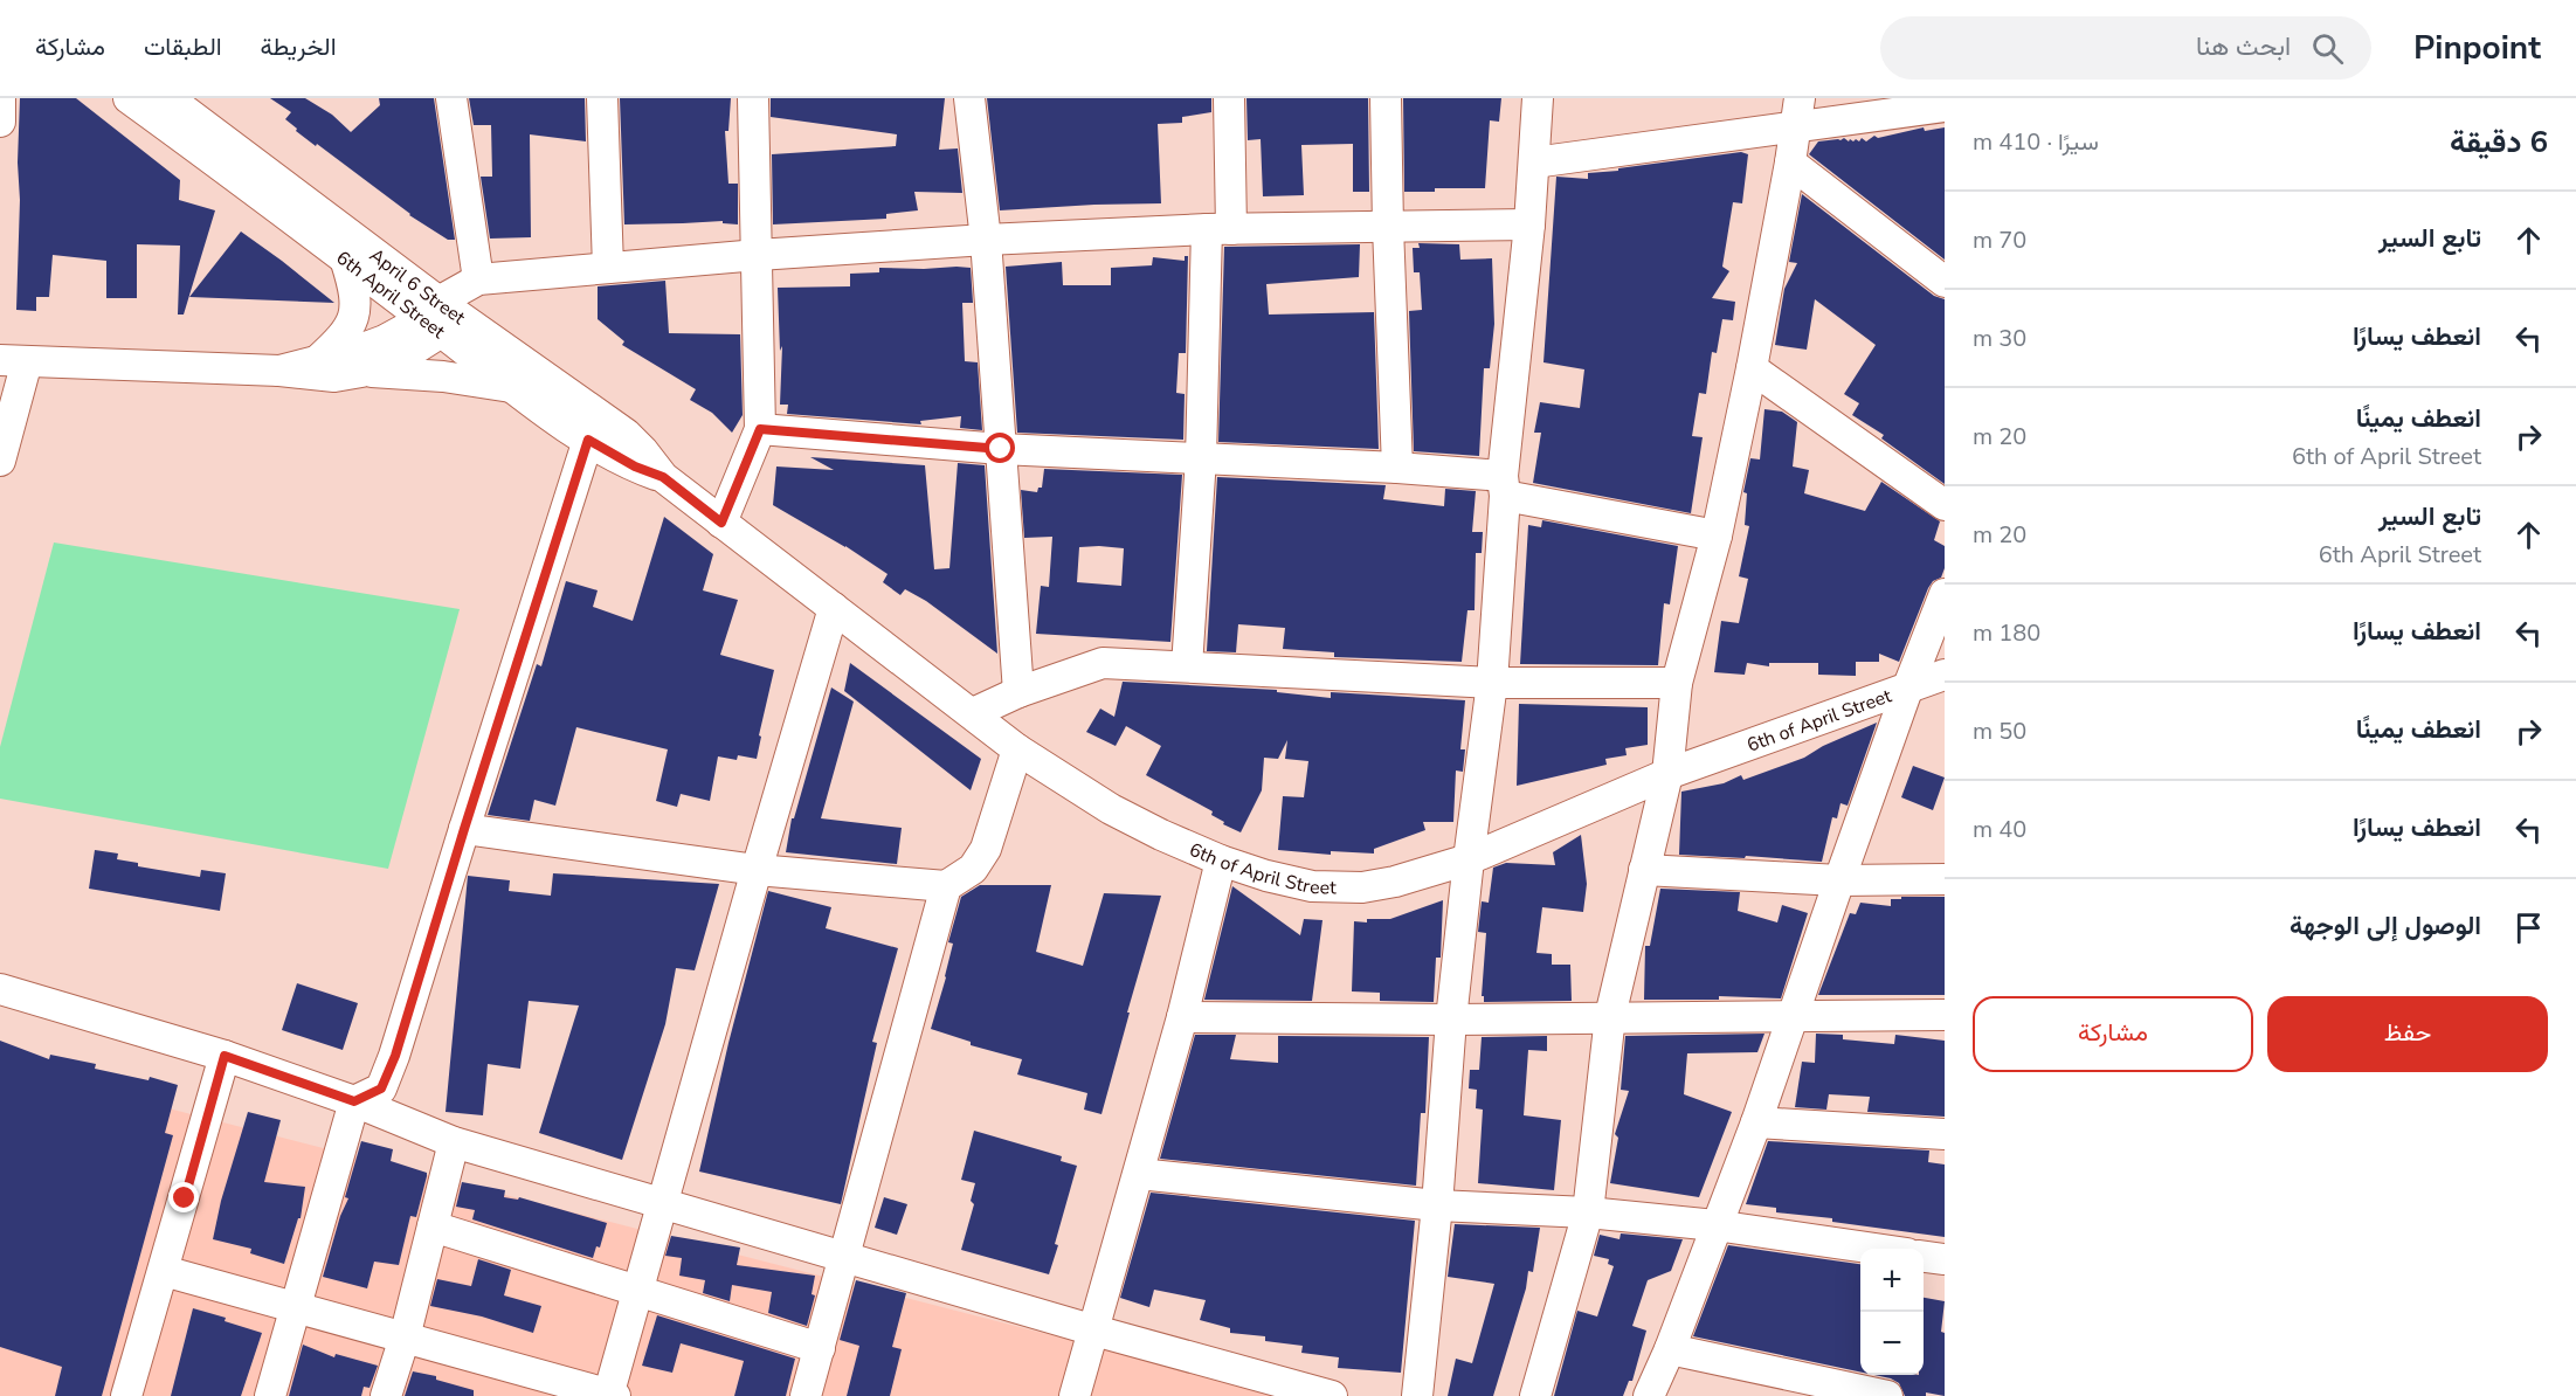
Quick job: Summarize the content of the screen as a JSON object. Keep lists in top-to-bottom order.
{
  "streets": {
    "street": ["April 6 Street", "6th April Street", "6th of April Street"]
  },
  "crossings": [
    ["April 6 Street", "6th April Street"],
    ["April 6 Street", "6th of April Street"],
    ["6th April Street", "6th of April Street"]
  ],
  "page": {
    "header": "Pinpoint",
    "search": "ابحث هنا",
    "nav": ["الخريطة", "الطبقات", "مشاركة"],
    "heading": ["6 دقيقة", "سيرًا · 410 m"],
    "list": [
      ["تابع السير", "70 m"],
      ["انعطف يسارًا", "30 m"],
      ["انعطف يمينًا", "6th of April Street", "20 m"],
      ["تابع السير", "6th April Street", "20 m"],
      ["انعطف يسارًا", "180 m"],
      ["انعطف يمينًا", "50 m"],
      ["انعطف يسارًا", "40 m"],
      "الوصول إلى الوجهة"
    ],
    "buttons": ["حفظ", "مشاركة"],
    "map_buttons": ["+", "−"]
  }
}
